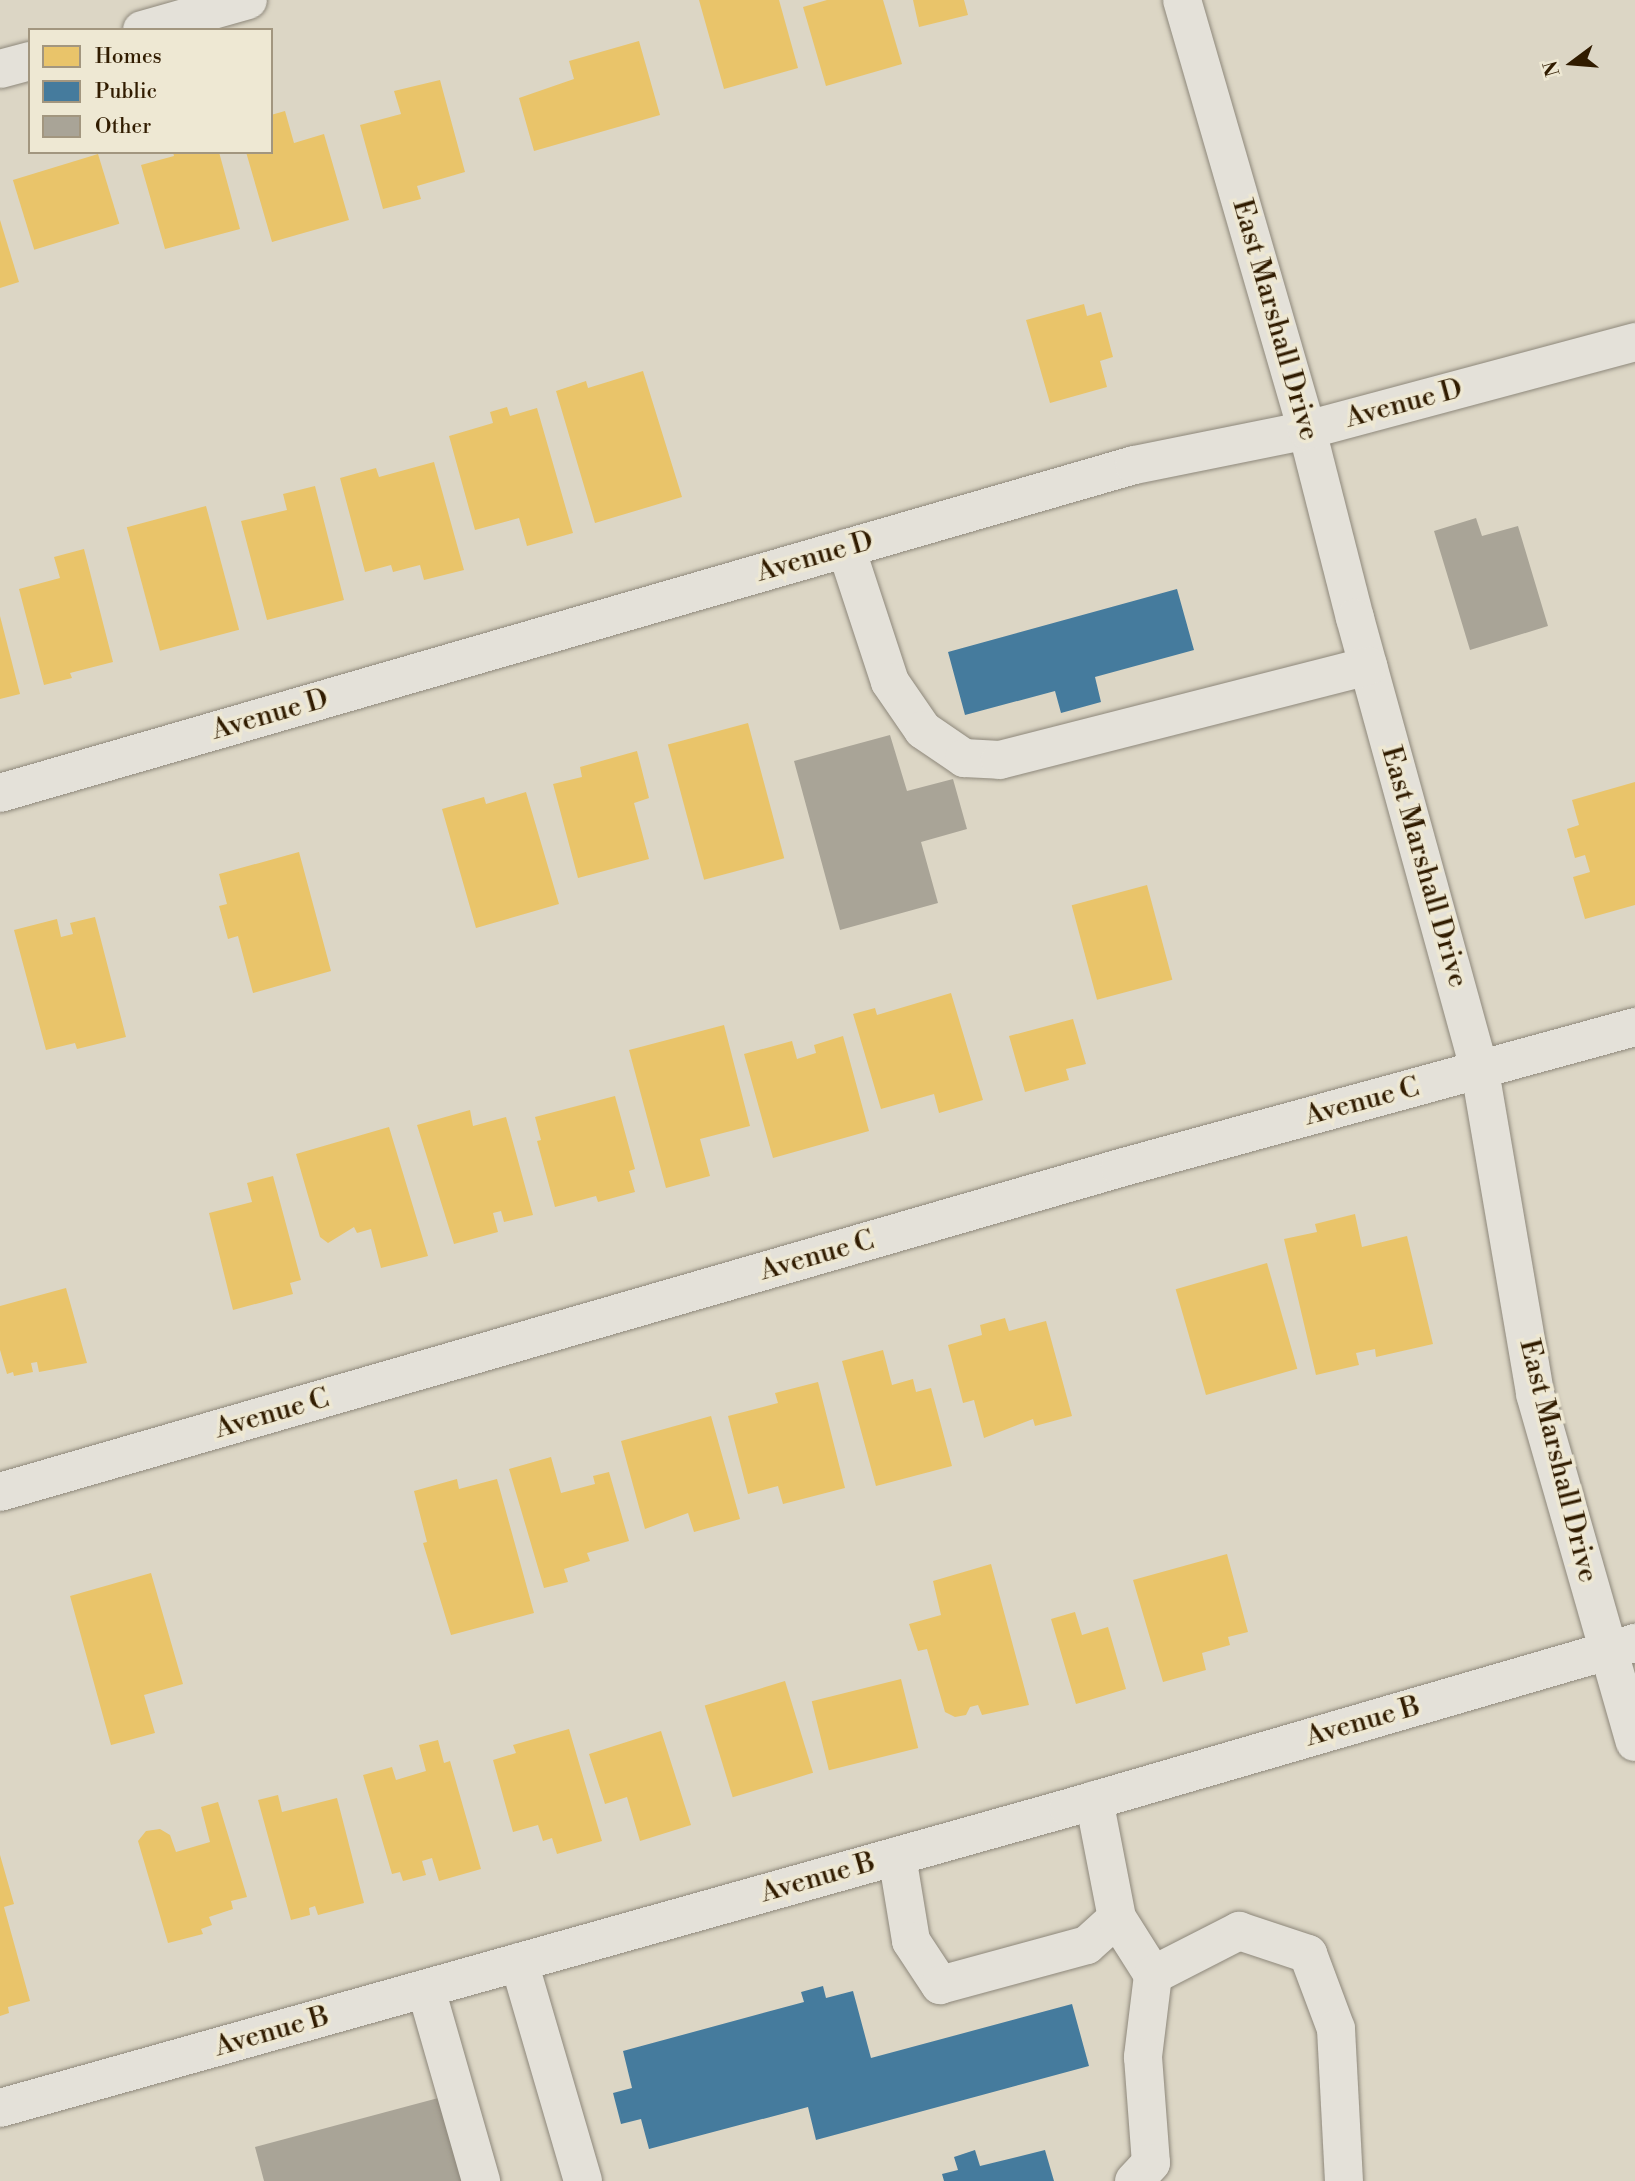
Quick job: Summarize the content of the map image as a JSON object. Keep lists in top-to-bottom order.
{
  "streets": {
    "street": [
      "East Marshall Drive",
      "Avenue D",
      "Avenue C",
      "Avenue B"
    ]
  },
  "crossings": [
    ["East Marshall Drive", "Avenue D"],
    ["East Marshall Drive", "Avenue C"],
    ["East Marshall Drive", "Avenue B"]
  ],
  "legend": ["Homes", "Public", "Other"],
  "north": "left"
}
